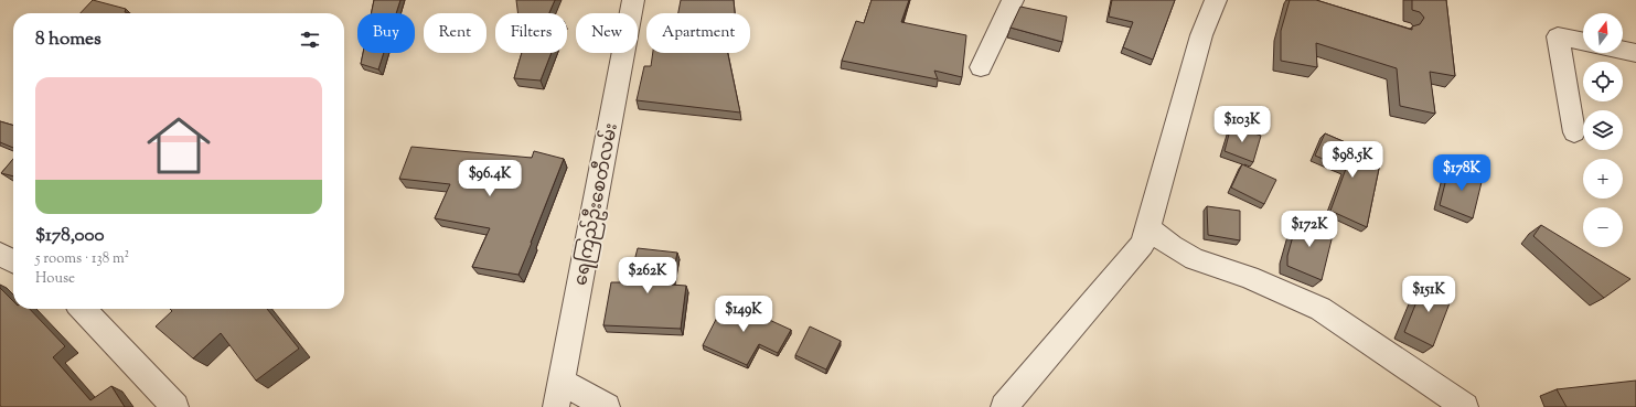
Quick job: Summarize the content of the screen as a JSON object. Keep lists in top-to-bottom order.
{
  "streets": {
    "street": ["ရေကြည်ဦးစေတီလမ်း"]
  },
  "north": "top",
  "page": {
    "map_buttons": ["+", "−"],
    "chip": [
      "Buy",
      "Rent",
      "Filters",
      "New",
      "Apartment"
    ],
    "heading": "8 homes",
    "list": [
      {
        "name": "$178,000",
        "note": "5 rooms · 138 m² · House"
      }
    ],
    "price": [
      "$103K",
      "$98.5K",
      "$178K",
      "$96.4K",
      "$172K",
      "$262K",
      "$151K",
      "$149K"
    ]
  }
}
